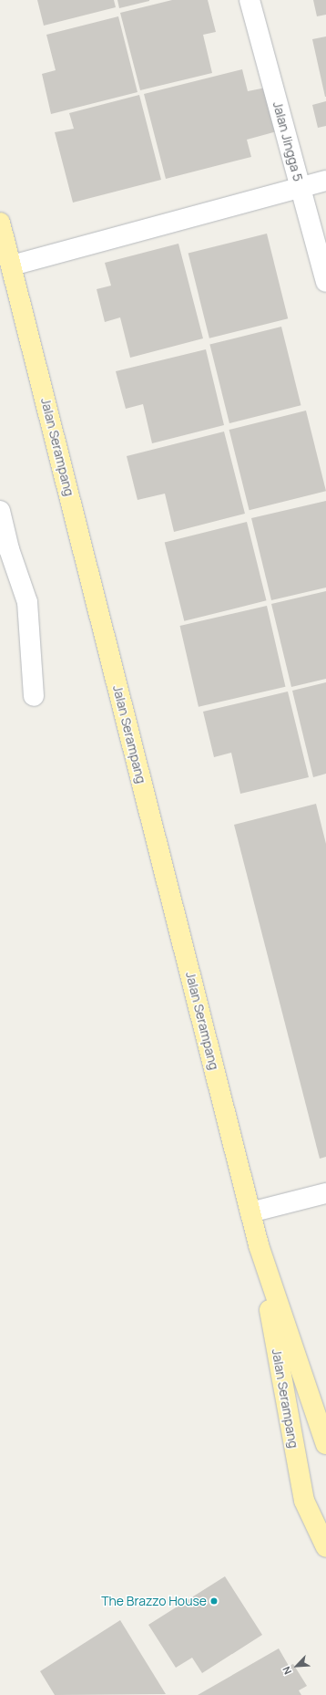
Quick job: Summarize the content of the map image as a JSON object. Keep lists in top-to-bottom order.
{
  "streets": {
    "main road": ["Jalan Serampang"],
    "street": ["Jalan Jingga 5"]
  },
  "places": ["The Brazzo House"],
  "north": "bottom left"
}
